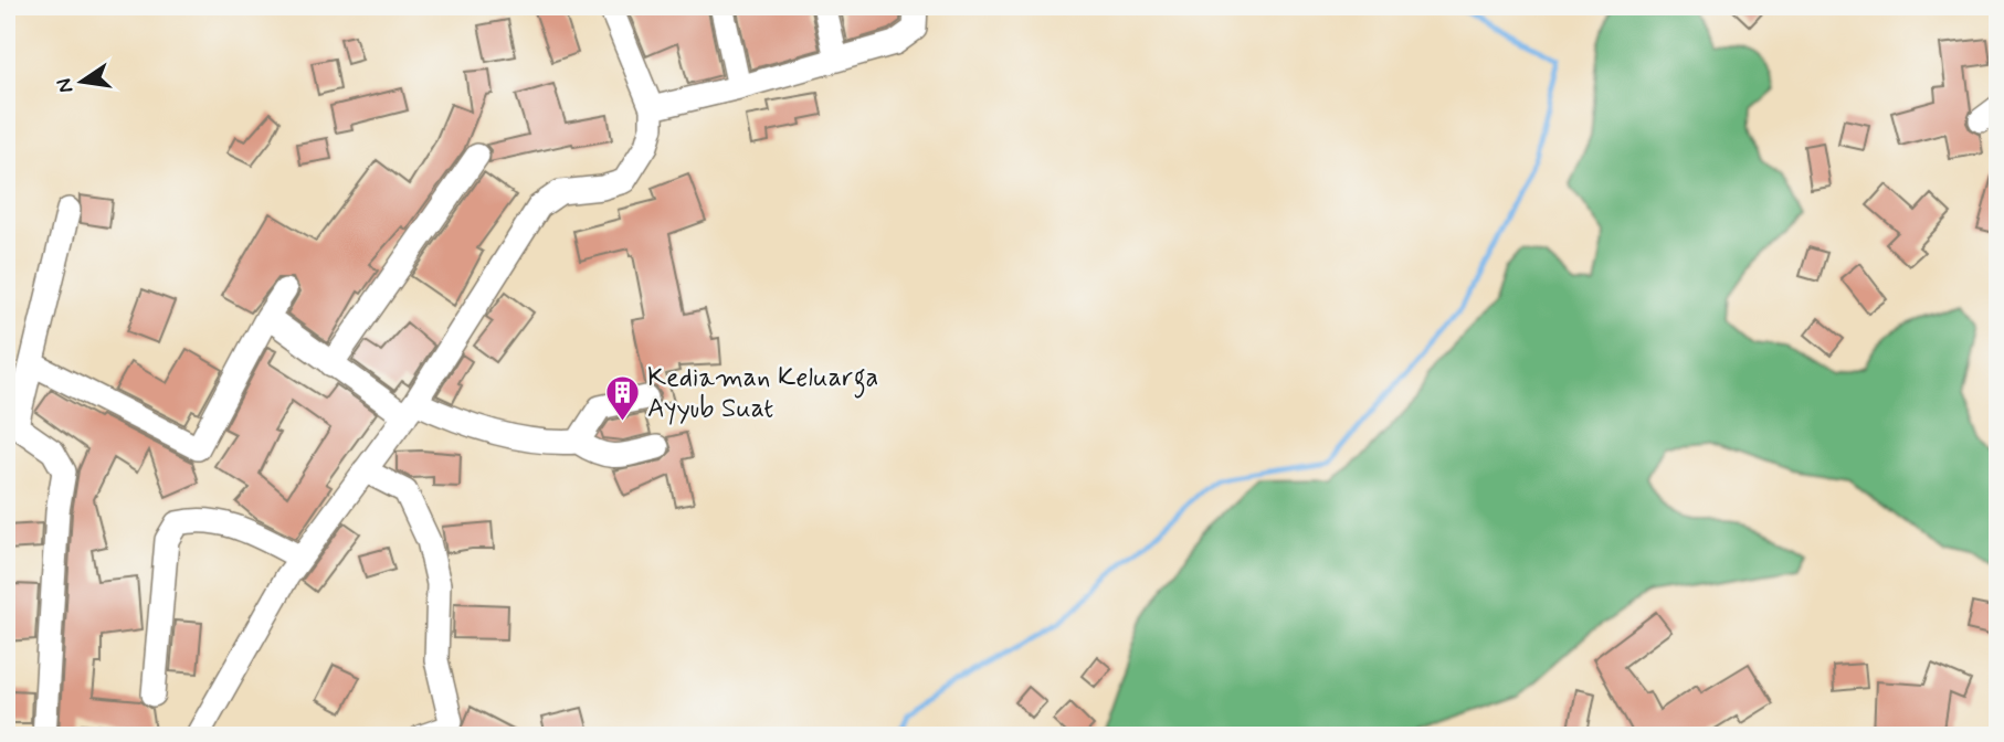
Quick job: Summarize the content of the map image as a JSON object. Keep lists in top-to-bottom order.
{
  "places": {
    "building": ["Kediaman Keluarga Ayyub Suat"]
  },
  "north": "left"
}
